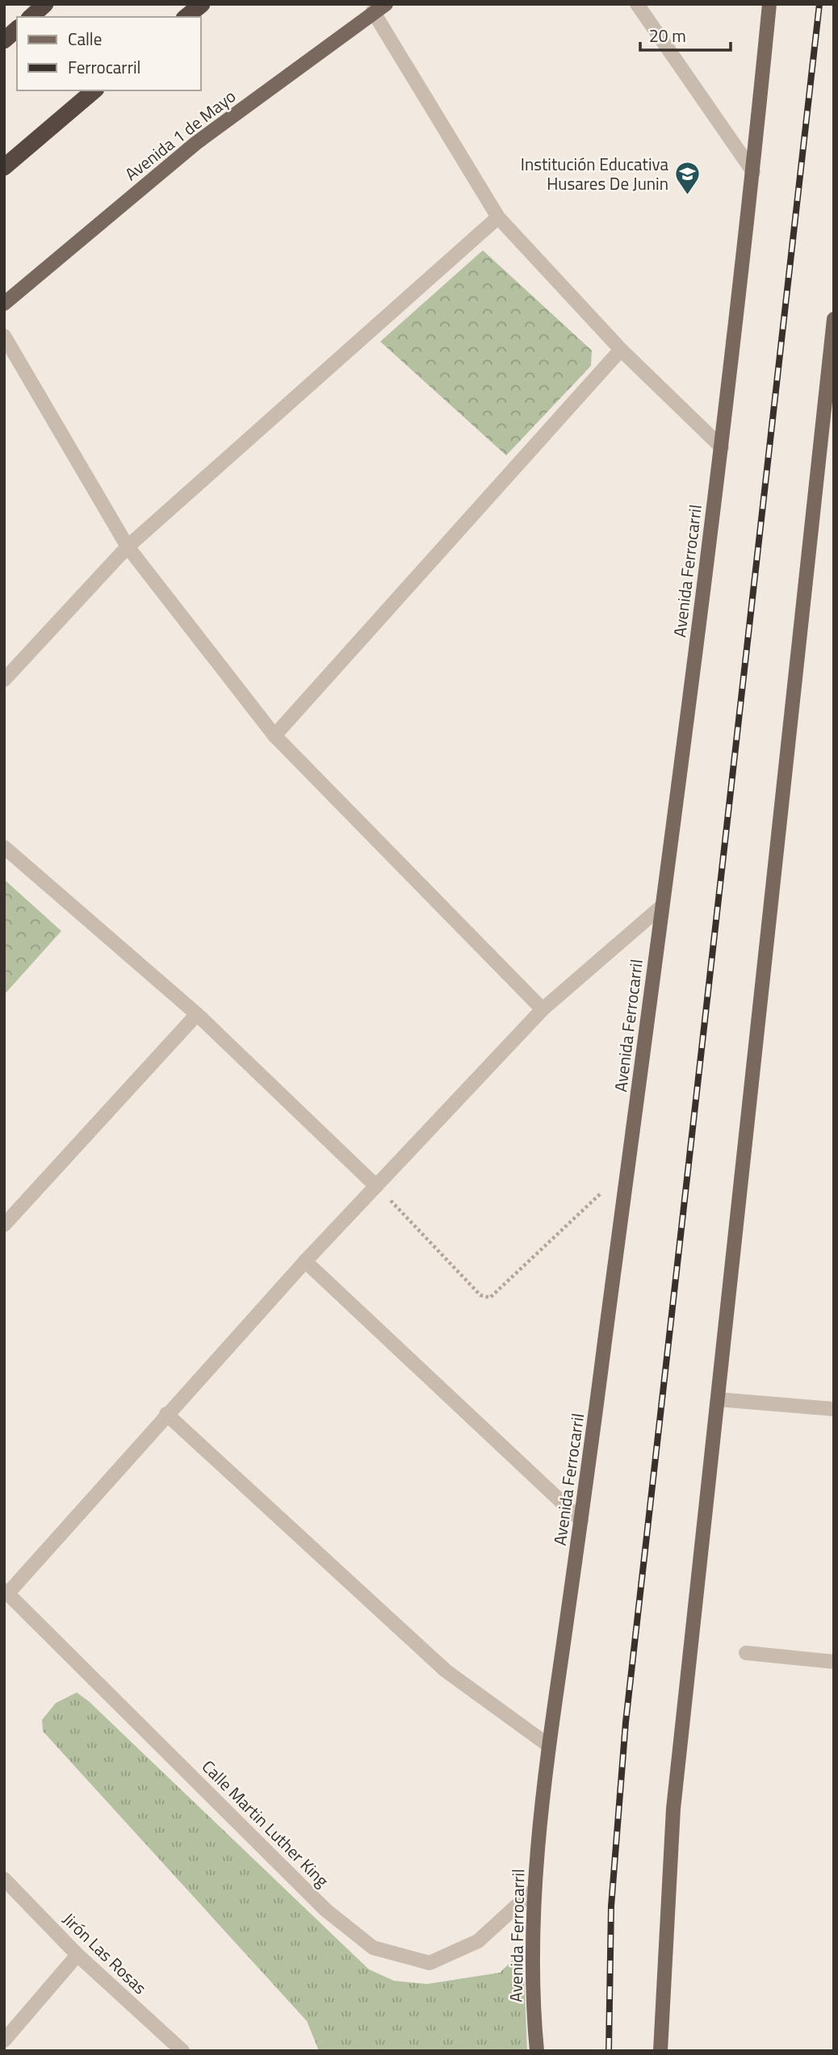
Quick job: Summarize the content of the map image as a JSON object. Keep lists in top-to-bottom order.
{
  "streets": {
    "main road": ["Avenida 1 de Mayo", "Avenida Ferrocarril"],
    "street": ["Calle Martin Luther King", "Jirón Las Rosas"]
  },
  "crossings": [
    ["Avenida Ferrocarril", "Calle Martin Luther King"]
  ],
  "places": {
    "school or university": ["Institución Educativa Husares De Junin"]
  },
  "legend": ["Calle", "Ferrocarril"],
  "scale_bar": "20 m"
}
